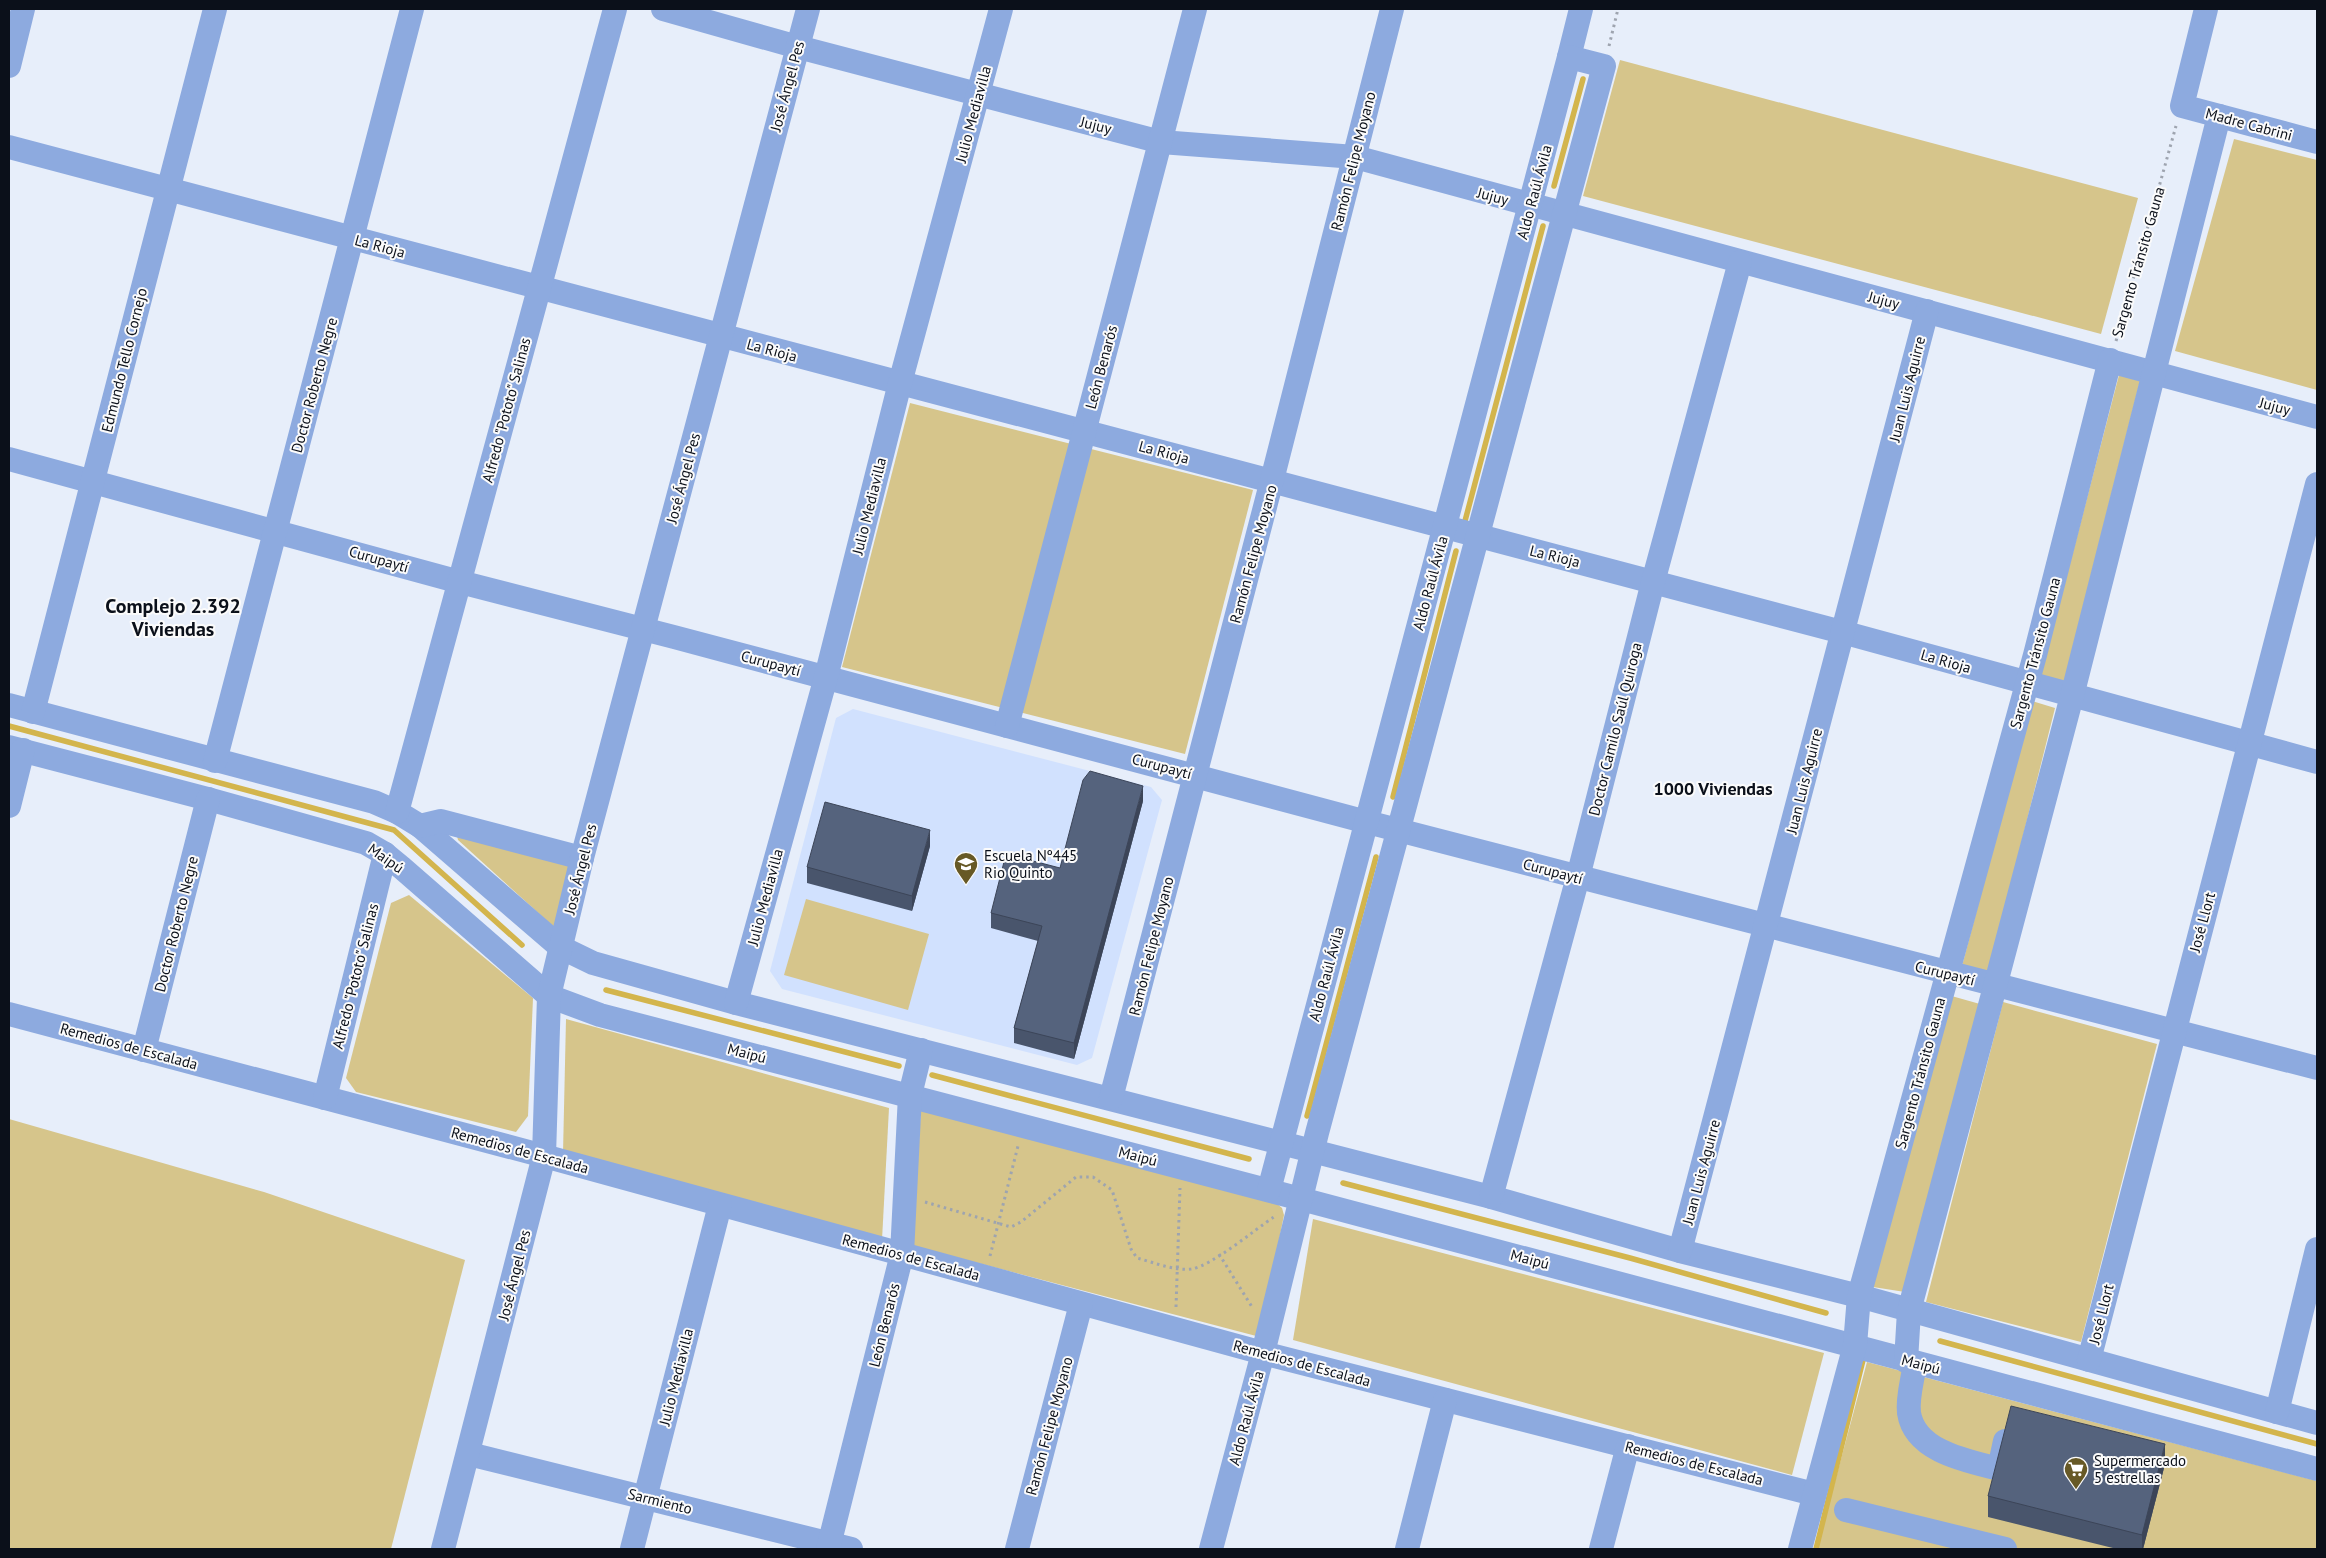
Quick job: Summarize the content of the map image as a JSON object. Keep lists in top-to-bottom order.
{
  "streets": {
    "street": [
      "José Ángel Pes",
      "Julio Mediavilla",
      "Madre Cabrini",
      "Jujuy",
      "Ramón Felipe Moyano",
      "Aldo Raúl Ávila",
      "La Rioja",
      "Sargento Tránsito Gauna",
      "Edmundo Tello Cornejo",
      "León Benarós",
      "Doctor Roberto Negre",
      "Juan Luis Aguirre",
      "Alfredo \"Pototo\" Salinas",
      "Curupaytí",
      "Doctor Camilo Saúl Quiroga",
      "Maipú",
      "José Llort",
      "Remedios de Escalada",
      "Sarmiento"
    ]
  },
  "crossings": [
    ["José Ángel Pes", "Jujuy"],
    ["José Ángel Pes", "La Rioja"],
    ["José Ángel Pes", "Curupaytí"],
    ["José Ángel Pes", "Maipú"],
    ["José Ángel Pes", "Remedios de Escalada"],
    ["José Ángel Pes", "Sarmiento"],
    ["Julio Mediavilla", "Jujuy"],
    ["Julio Mediavilla", "La Rioja"],
    ["Julio Mediavilla", "Curupaytí"],
    ["Julio Mediavilla", "Remedios de Escalada"],
    ["Julio Mediavilla", "Sarmiento"],
    ["Madre Cabrini", "Sargento Tránsito Gauna"],
    ["Jujuy", "Ramón Felipe Moyano"],
    ["Jujuy", "Aldo Raúl Ávila"],
    ["Jujuy", "Sargento Tránsito Gauna"],
    ["Jujuy", "León Benarós"],
    ["Jujuy", "Juan Luis Aguirre"],
    ["Jujuy", "Doctor Camilo Saúl Quiroga"],
    ["Ramón Felipe Moyano", "La Rioja"],
    ["Ramón Felipe Moyano", "Curupaytí"],
    ["Ramón Felipe Moyano", "Remedios de Escalada"],
    ["Aldo Raúl Ávila", "La Rioja"],
    ["Aldo Raúl Ávila", "Curupaytí"],
    ["Aldo Raúl Ávila", "Maipú"],
    ["Aldo Raúl Ávila", "Remedios de Escalada"],
    ["La Rioja", "Sargento Tránsito Gauna"],
    ["La Rioja", "Edmundo Tello Cornejo"],
    ["La Rioja", "León Benarós"],
    ["La Rioja", "Doctor Roberto Negre"],
    ["La Rioja", "Juan Luis Aguirre"],
    ["La Rioja", "Alfredo \"Pototo\" Salinas"],
    ["La Rioja", "Doctor Camilo Saúl Quiroga"],
    ["La Rioja", "José Llort"],
    ["Sargento Tránsito Gauna", "Curupaytí"],
    ["Sargento Tránsito Gauna", "Maipú"],
    ["Edmundo Tello Cornejo", "Curupaytí"],
    ["León Benarós", "Curupaytí"],
    ["León Benarós", "Maipú"],
    ["León Benarós", "Remedios de Escalada"],
    ["León Benarós", "Sarmiento"],
    ["Doctor Roberto Negre", "Curupaytí"],
    ["Doctor Roberto Negre", "Maipú"],
    ["Doctor Roberto Negre", "Remedios de Escalada"],
    ["Juan Luis Aguirre", "Curupaytí"],
    ["Alfredo \"Pototo\" Salinas", "Curupaytí"],
    ["Alfredo \"Pototo\" Salinas", "Maipú"],
    ["Alfredo \"Pototo\" Salinas", "Remedios de Escalada"],
    ["Curupaytí", "Doctor Camilo Saúl Quiroga"],
    ["Curupaytí", "José Llort"]
  ],
  "districts": ["Complejo 2.392 Viviendas", "1000 Viviendas"],
  "places": {
    "school or university": ["Escuela Nº445 Rio Quinto"],
    "supermarket": ["Supermercado 5 estrellas"]
  }
}
